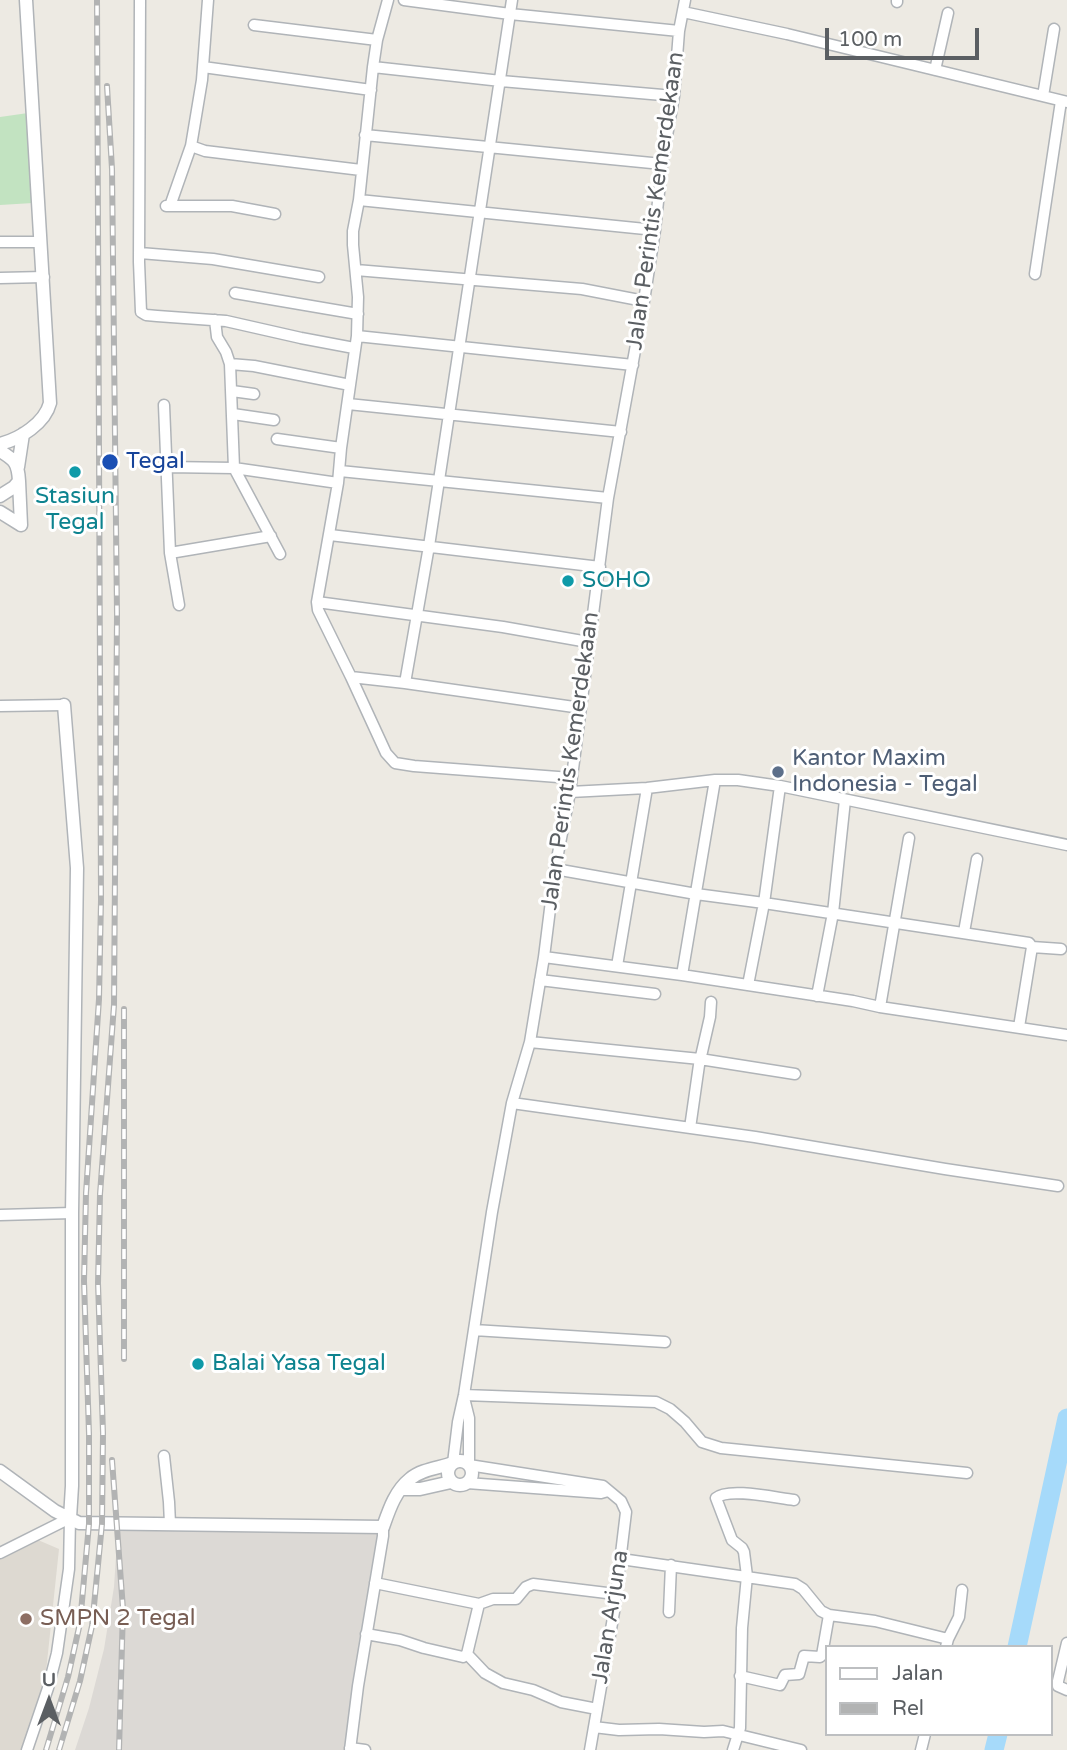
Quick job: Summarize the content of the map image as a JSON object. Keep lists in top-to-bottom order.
{
  "streets": {
    "street": ["Jalan Perintis Kemerdekaan", "Jalan Arjuna"]
  },
  "places": [
    "Tegal",
    "Stasiun Tegal",
    "SOHO",
    "Kantor Maxim Indonesia - Tegal",
    "Balai Yasa Tegal",
    "SMPN 2 Tegal"
  ],
  "legend": ["Jalan", "Rel"],
  "scale_bar": "100 m",
  "north": "top"
}
